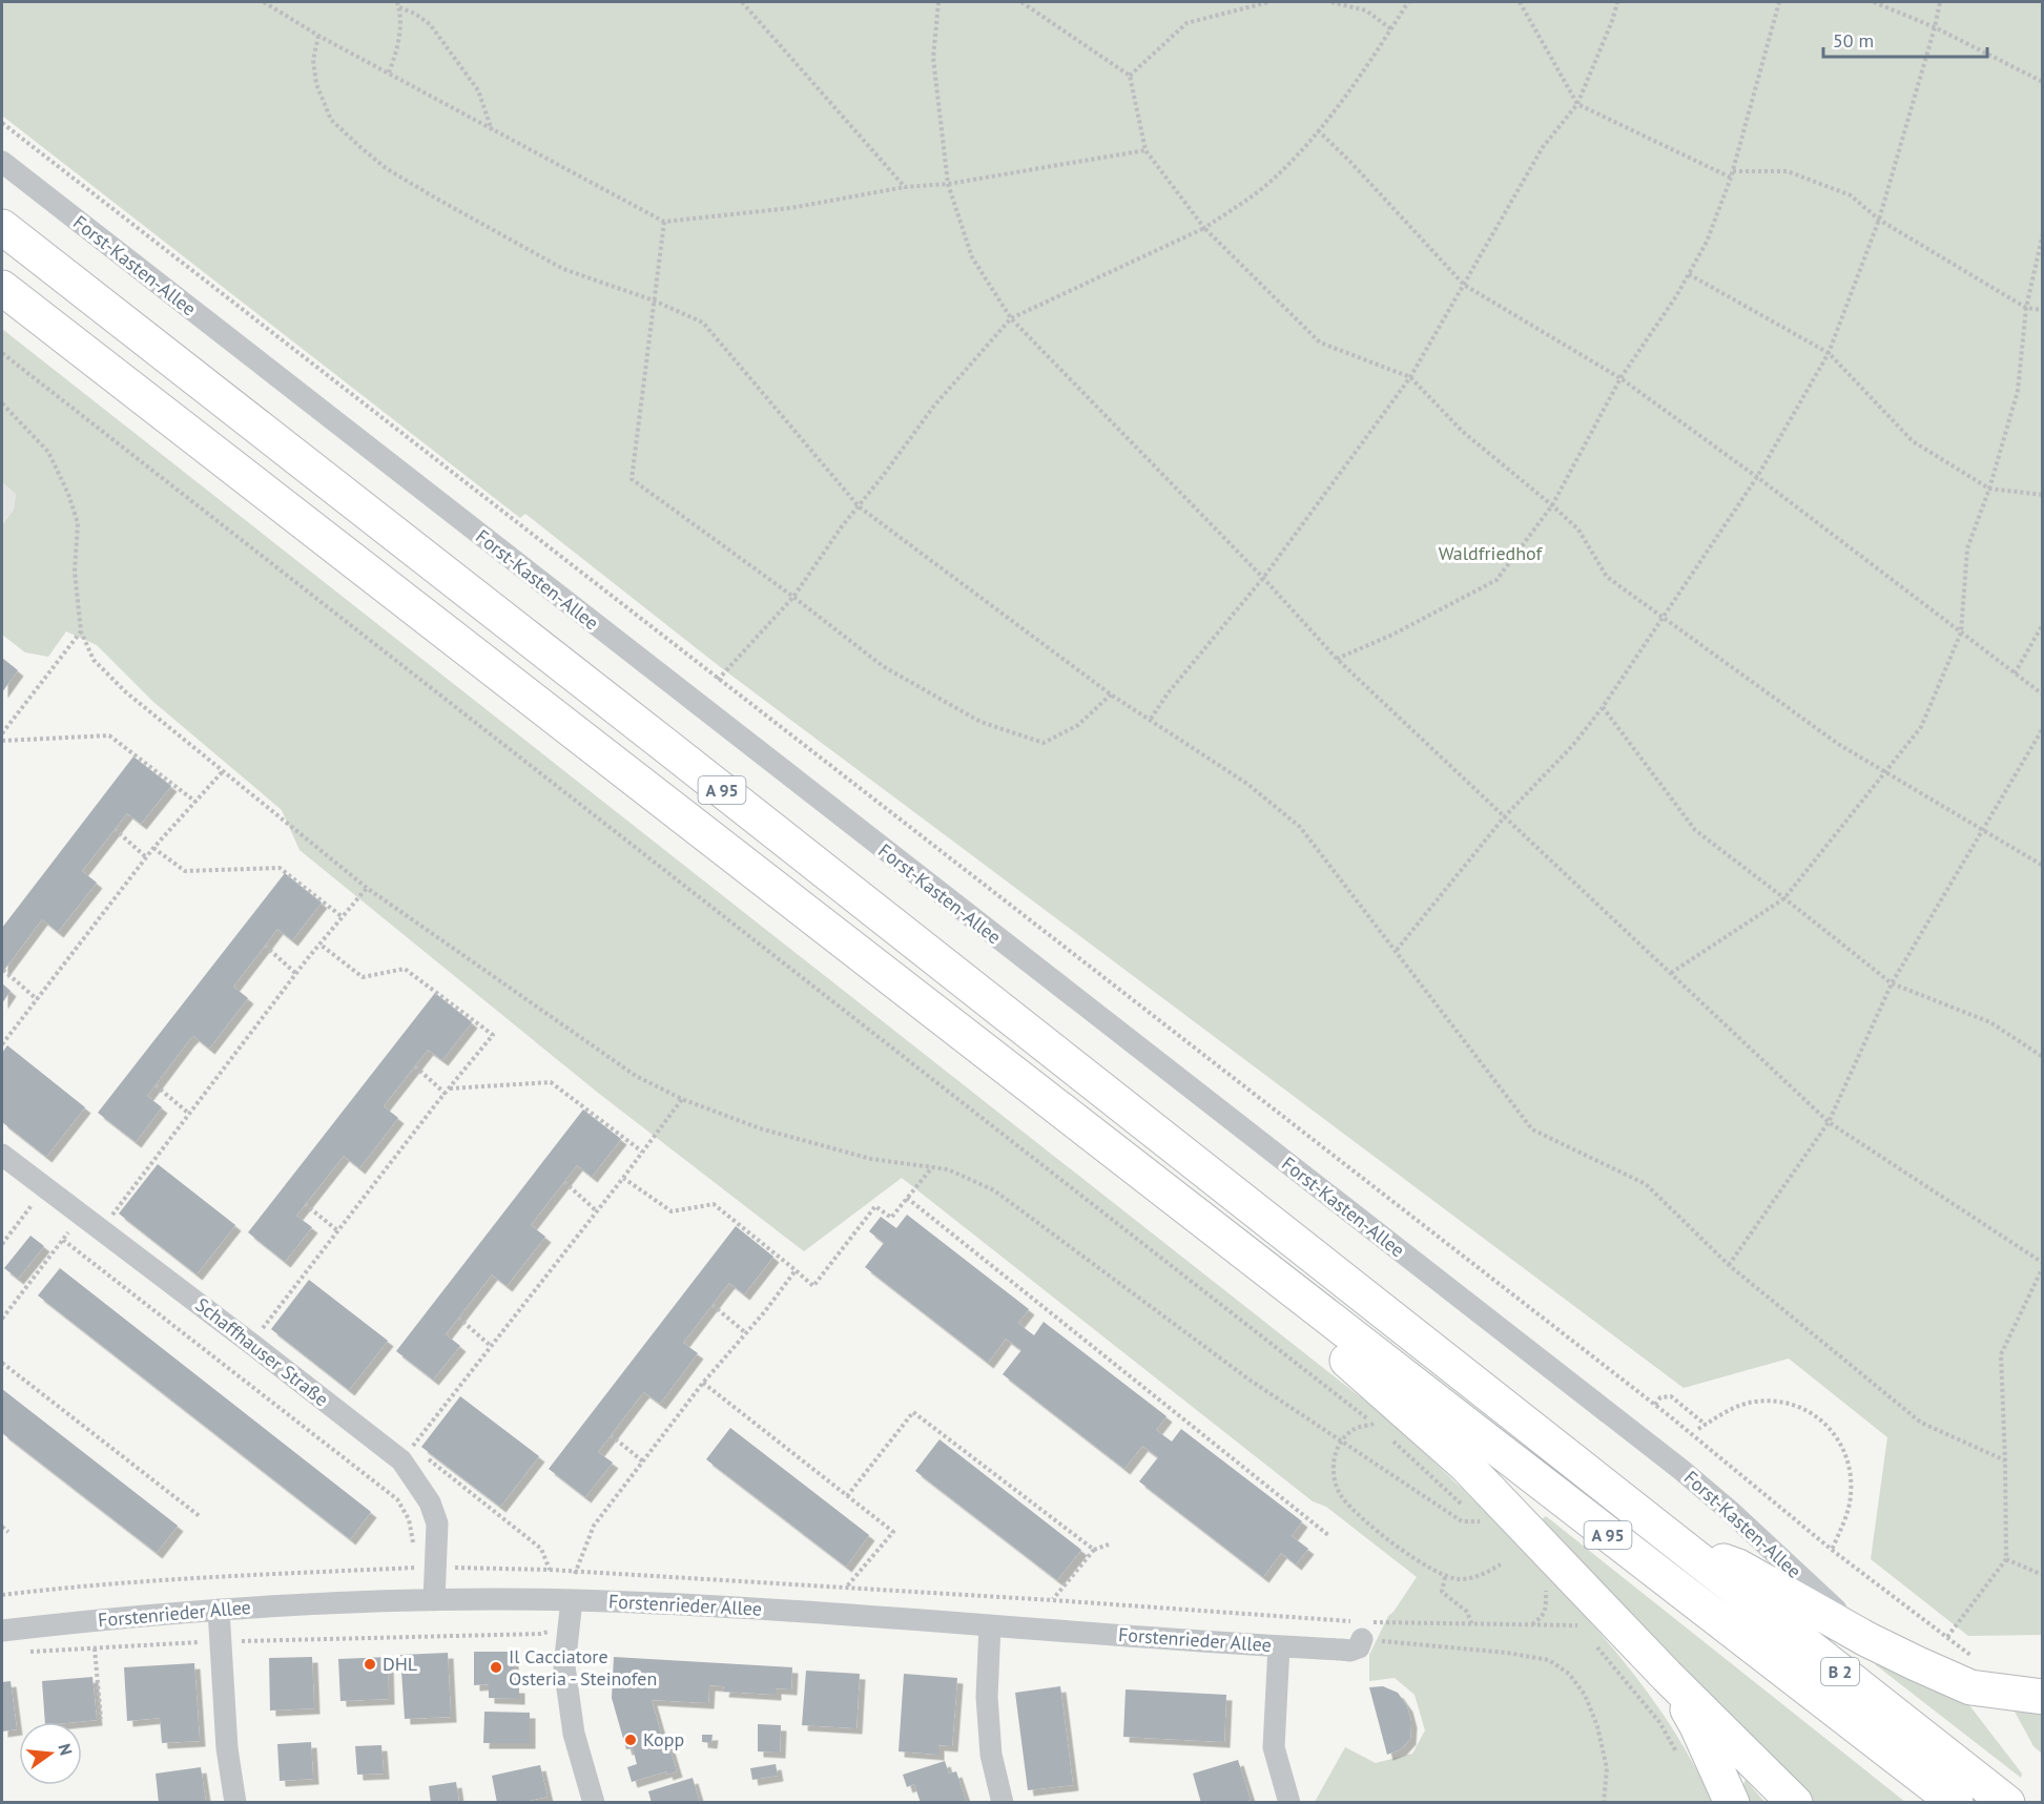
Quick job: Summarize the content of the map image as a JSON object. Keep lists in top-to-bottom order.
{
  "streets": {
    "highway": ["A 95", "B 2"],
    "street": ["Forst-Kasten-Allee", "Schaffhauser Straße", "Forstenrieder Allee"]
  },
  "crossings": [
    ["A 95", "B 2"],
    ["Schaffhauser Straße", "Forstenrieder Allee"]
  ],
  "parks": ["Waldfriedhof"],
  "places": ["DHL", "Il Cacciatore Osteria - Steinofen", "Kopp"],
  "scale_bar": "50 m",
  "north": "right"
}
